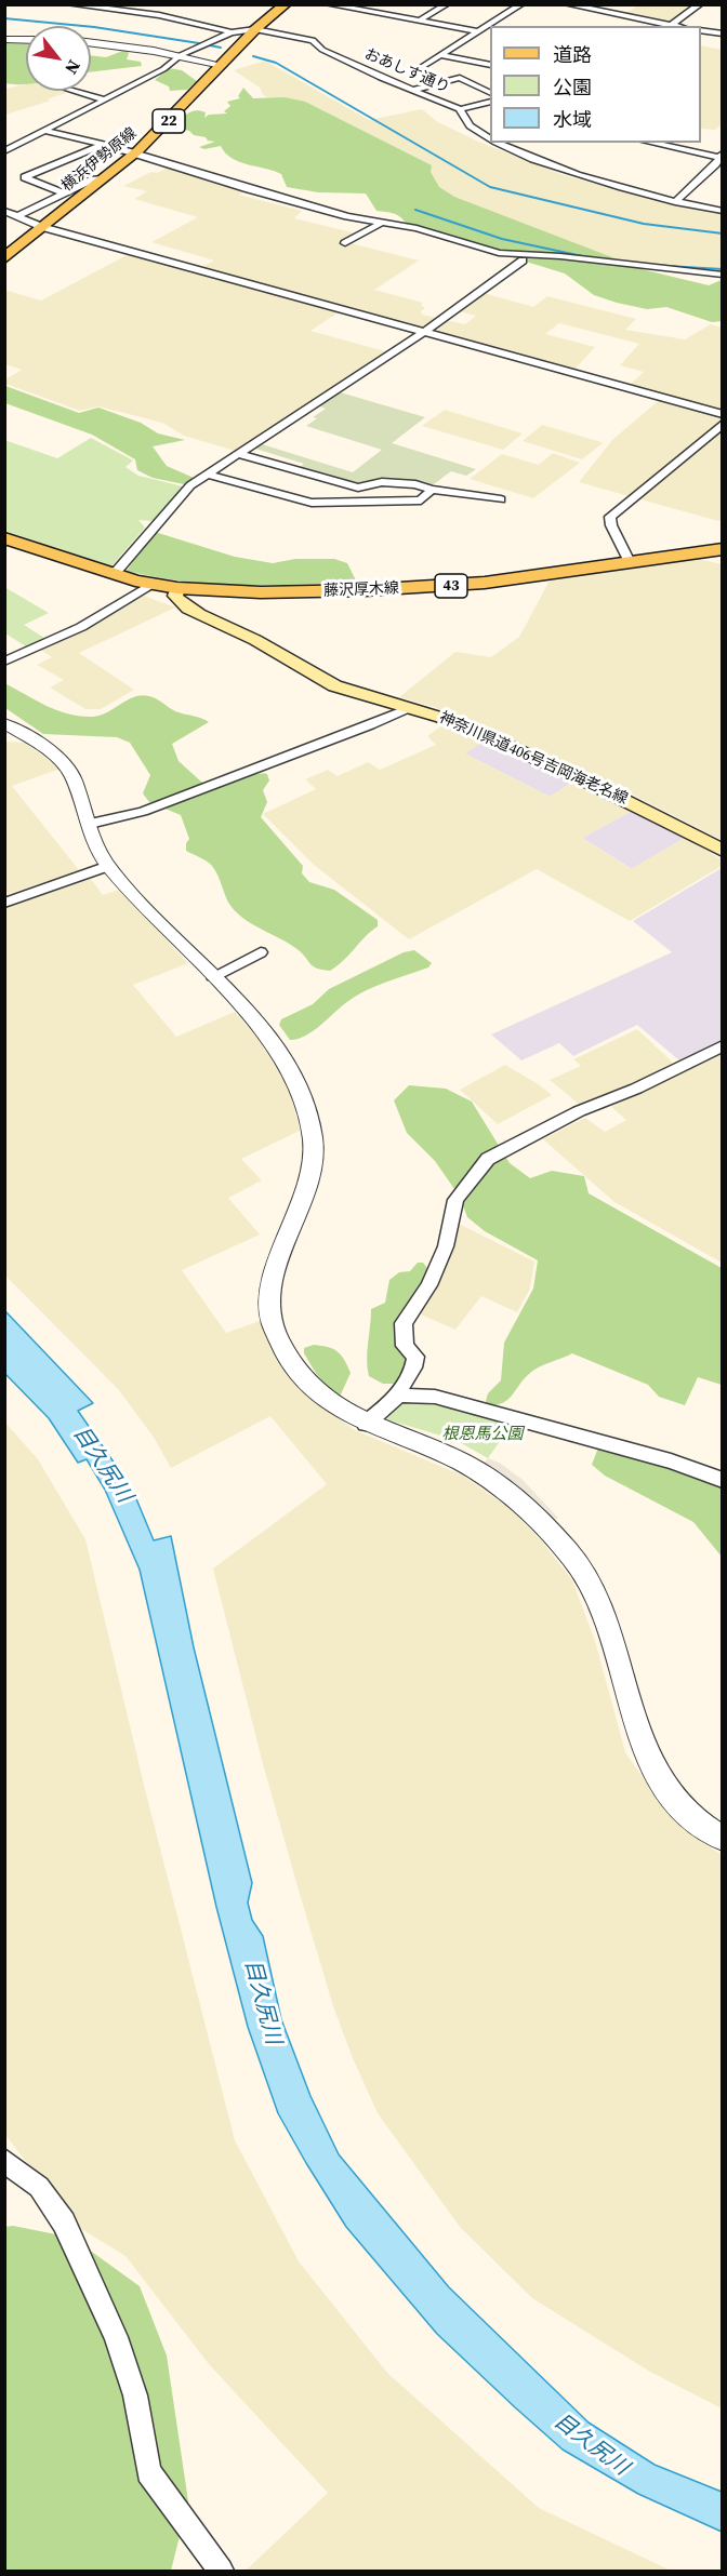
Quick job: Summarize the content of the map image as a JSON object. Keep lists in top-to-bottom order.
{
  "streets": {
    "main road": [
      "22",
      "横浜伊勢原線",
      "43",
      "藤沢厚木線",
      "神奈川県道406号吉岡海老名線"
    ],
    "street": ["おあしす通り"]
  },
  "crossings": [
    ["おあしす通り", "横浜伊勢原線"],
    ["藤沢厚木線", "神奈川県道406号吉岡海老名線"]
  ],
  "water": ["目久尻川"],
  "parks": ["根恩馬公園"],
  "legend": ["道路", "公園", "水域"],
  "north": "bottom right"
}
